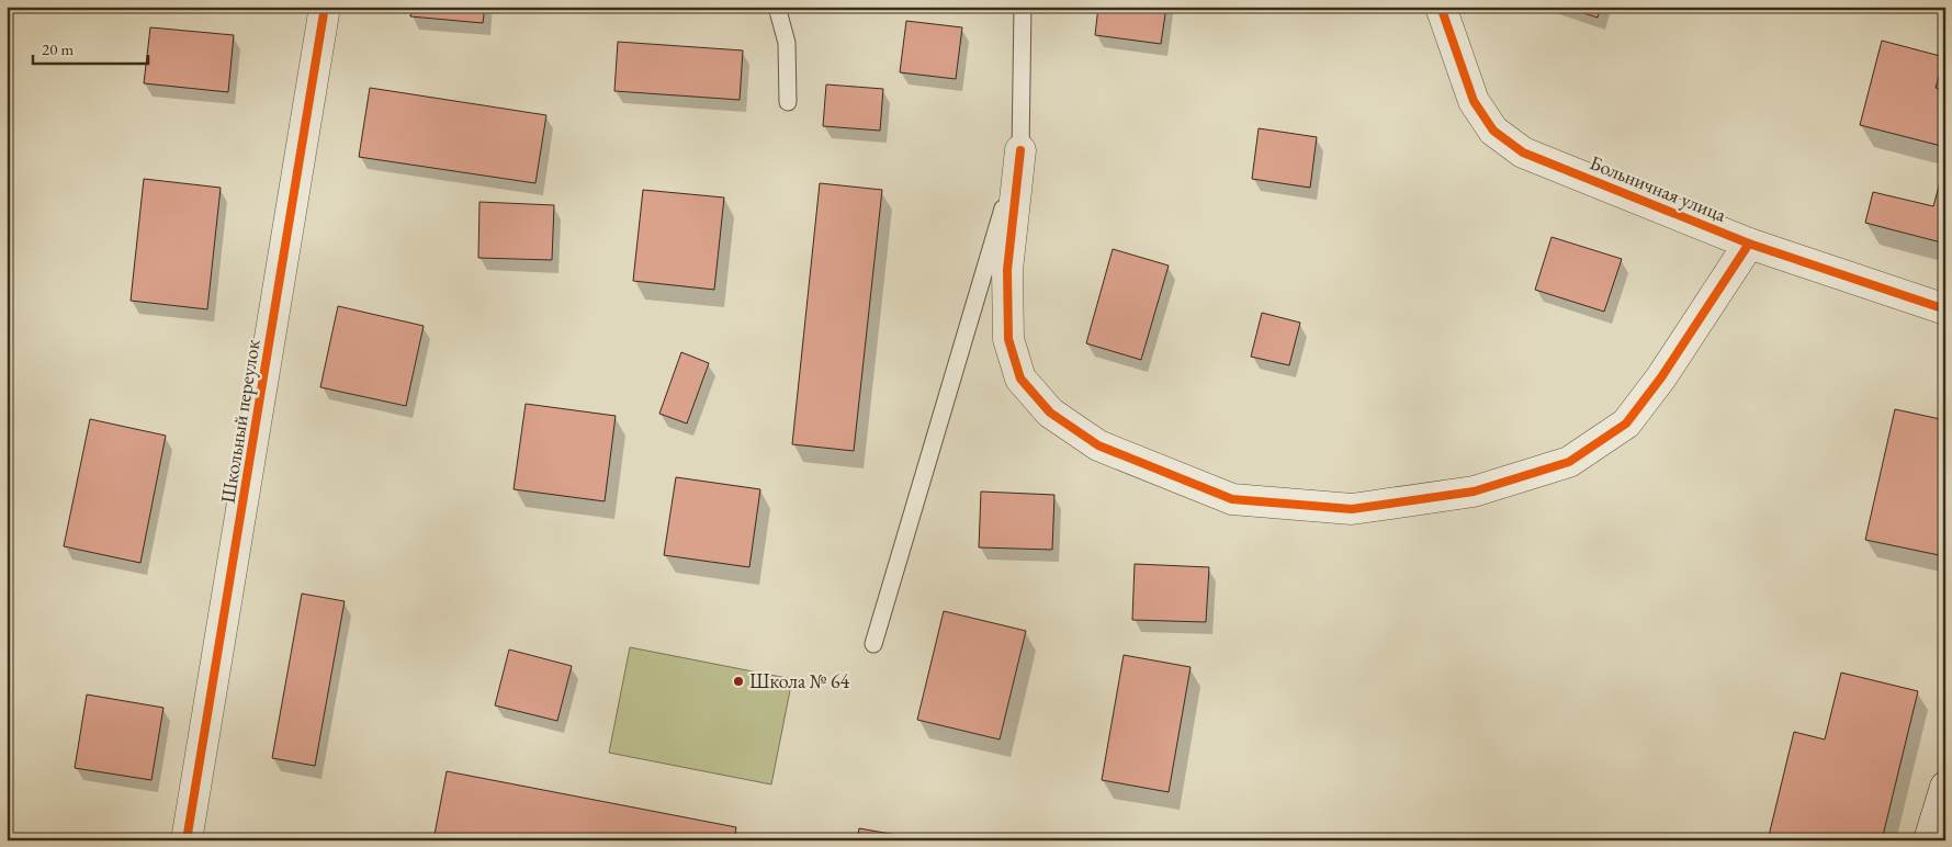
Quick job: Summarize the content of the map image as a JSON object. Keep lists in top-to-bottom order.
{
  "streets": {
    "street": ["Больничная улица", "Школьный переулок"]
  },
  "places": ["Школа № 64"],
  "scale_bar": "20 m"
}
